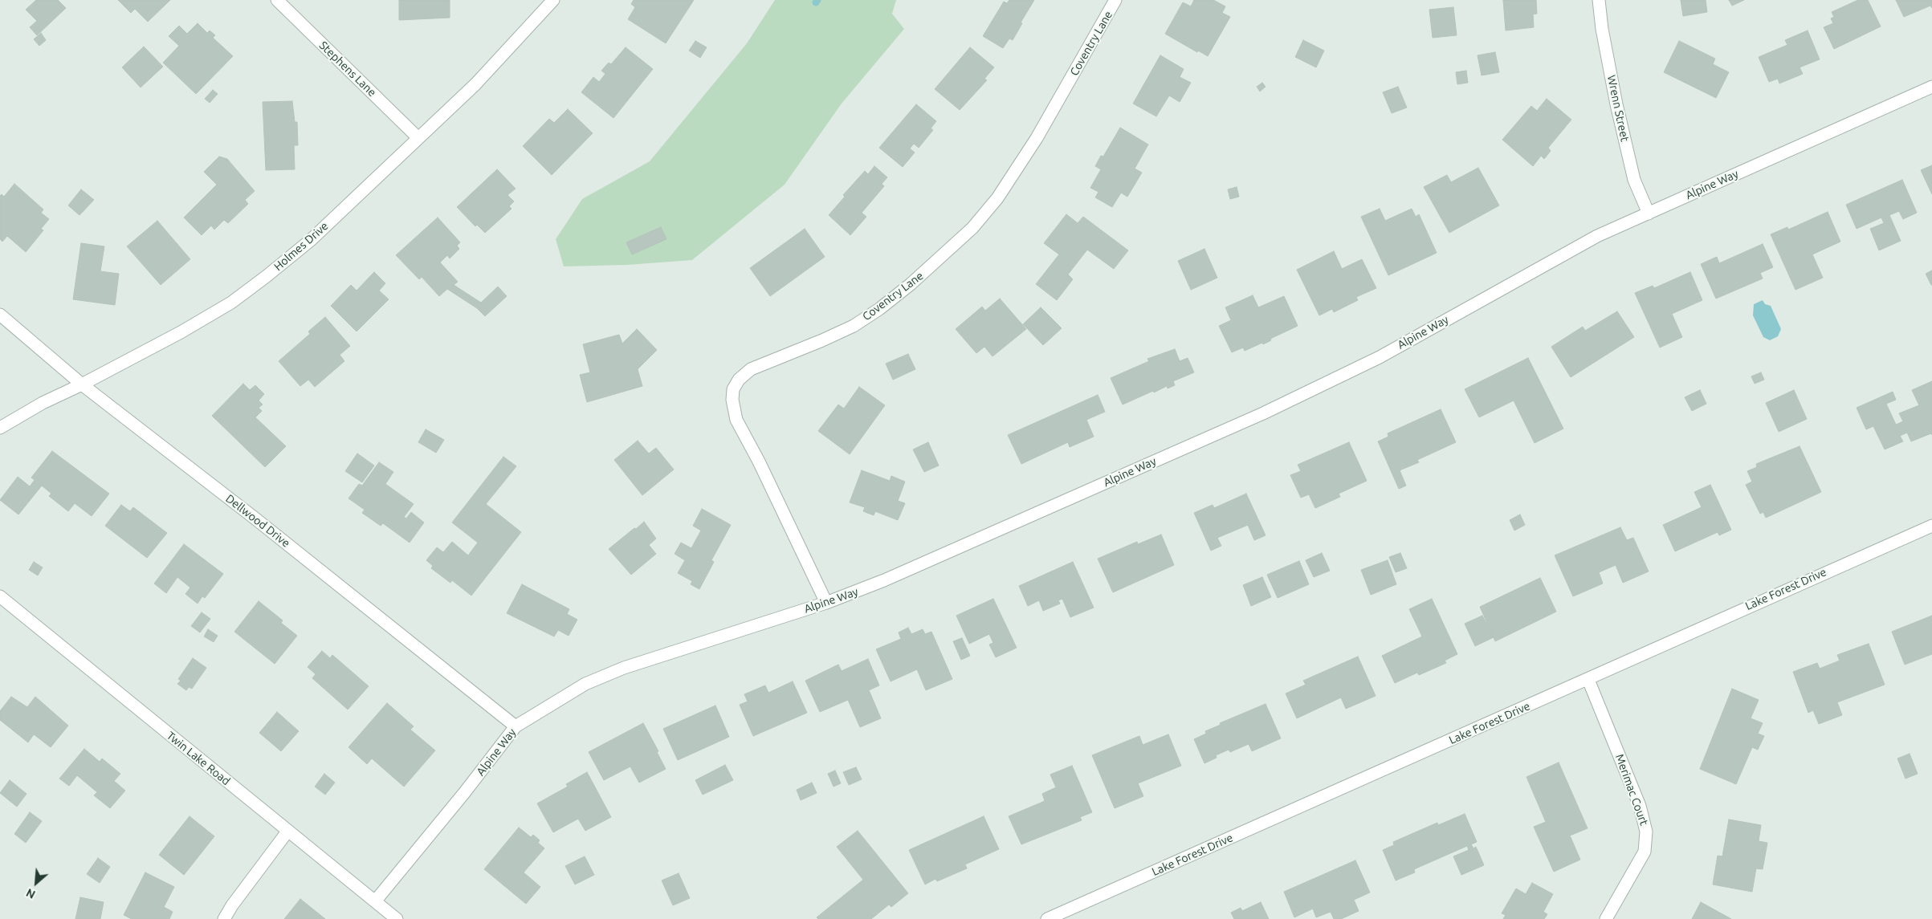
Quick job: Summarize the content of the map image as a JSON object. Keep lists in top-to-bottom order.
{
  "streets": {
    "street": [
      "Coventry Lane",
      "Stephens Lane",
      "Wrenn Street",
      "Alpine Way",
      "Holmes Drive",
      "Dellwood Drive",
      "Lake Forest Drive",
      "Twin Lake Road",
      "Merimac Court"
    ]
  },
  "crossings": [
    ["Coventry Lane", "Alpine Way"],
    ["Stephens Lane", "Holmes Drive"],
    ["Wrenn Street", "Alpine Way"],
    ["Alpine Way", "Dellwood Drive"],
    ["Alpine Way", "Twin Lake Road"],
    ["Holmes Drive", "Dellwood Drive"],
    ["Lake Forest Drive", "Merimac Court"]
  ],
  "north": "bottom left"
}
